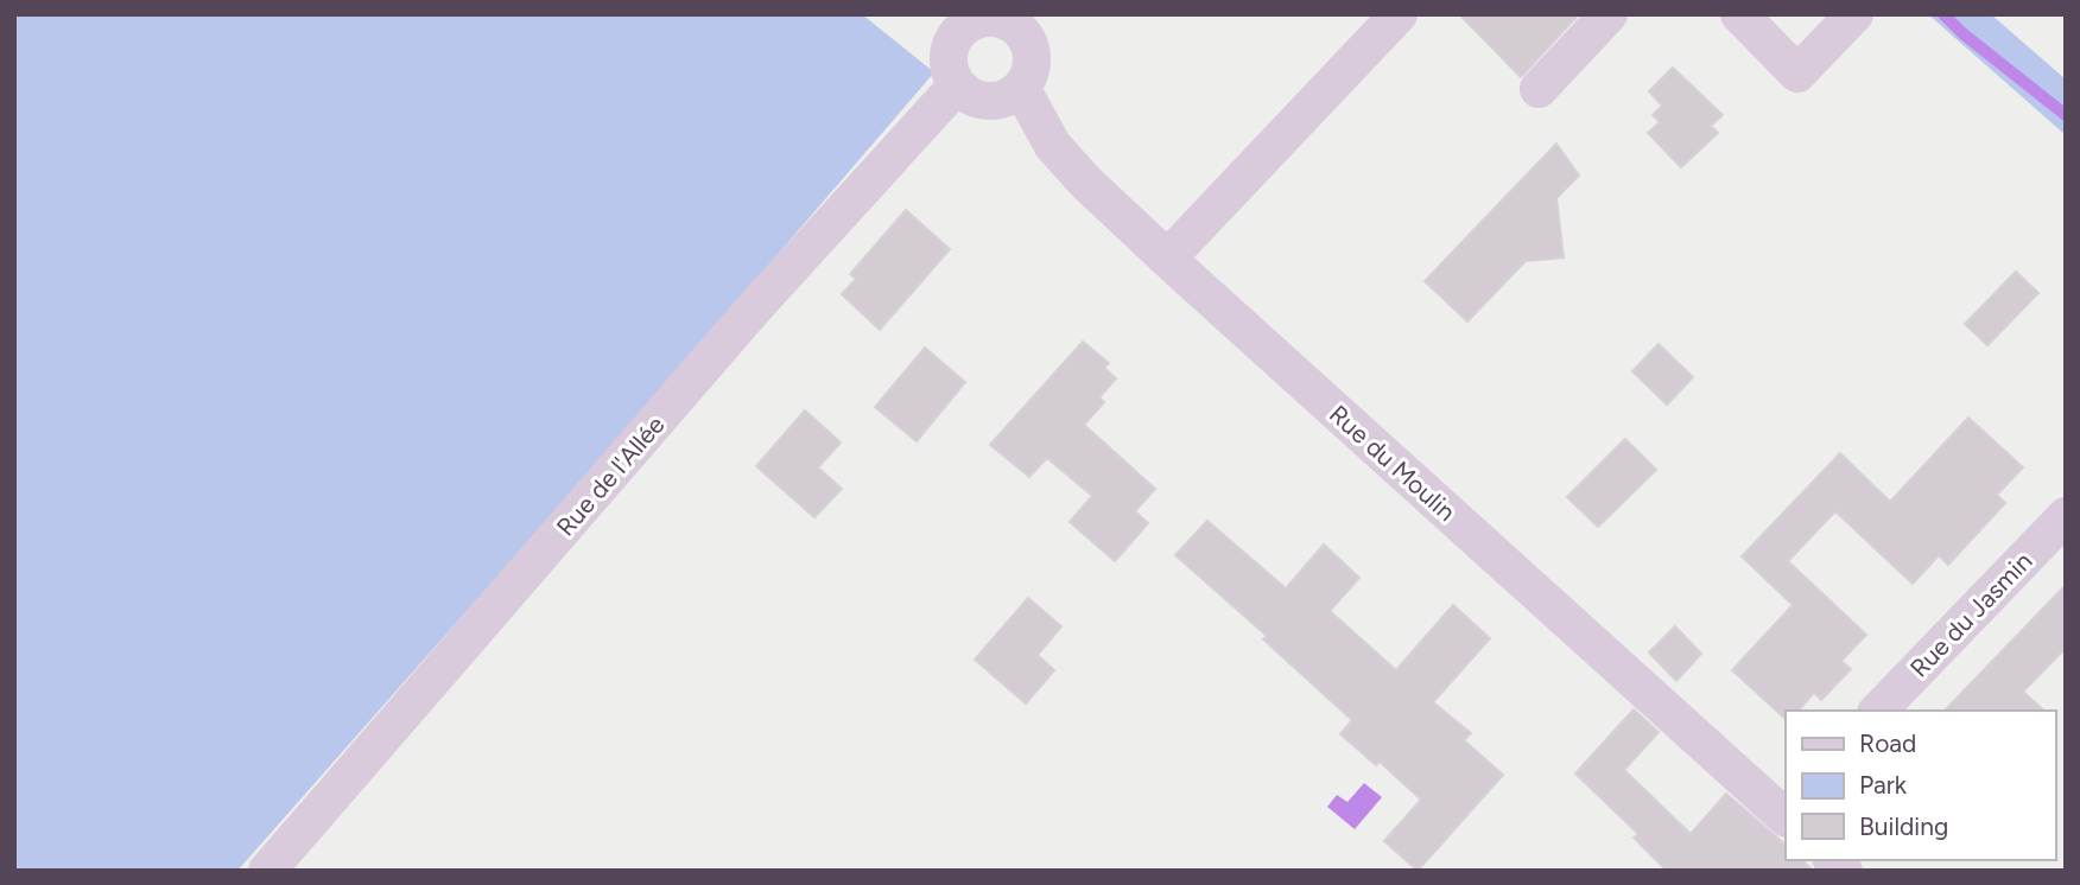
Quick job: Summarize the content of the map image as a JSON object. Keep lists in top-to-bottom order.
{
  "streets": {
    "street": ["Rue du Moulin", "Rue de l'Allée", "Rue du Jasmin"]
  },
  "crossings": [
    ["Rue du Moulin", "Rue de l'Allée"]
  ],
  "legend": ["Road", "Park", "Building"]
}
